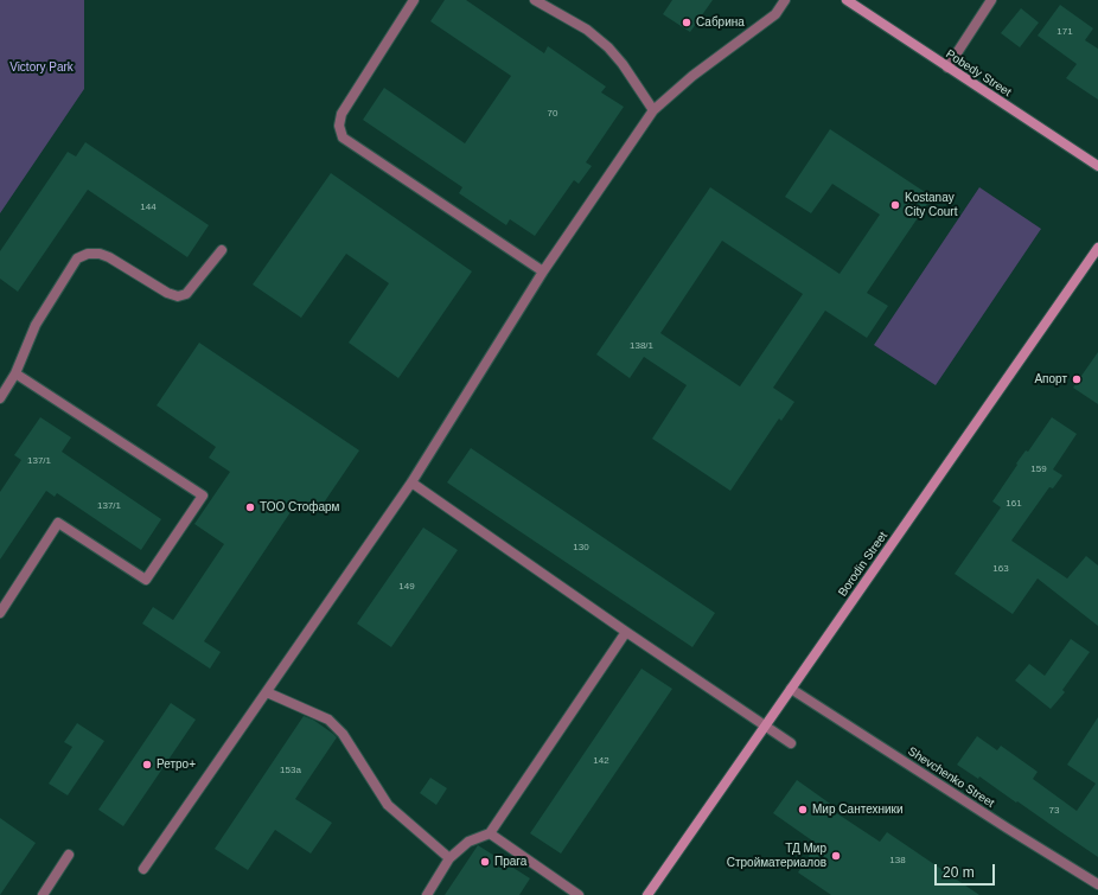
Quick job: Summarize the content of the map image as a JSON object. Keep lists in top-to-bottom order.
{
  "streets": {
    "street": ["Pobedy Street", "Borodin Street", "Shevchenko Street"]
  },
  "crossings": [
    ["Borodin Street", "Shevchenko Street"]
  ],
  "parks": ["Victory Park"],
  "places": [
    "Сабрина",
    "Kostanay City Court",
    "Апорт",
    "ТОО Стофарм",
    "Ретро+",
    "Мир Сантехники",
    "ТД Мир Стройматериалов",
    "Прага"
  ],
  "house_numbers": [
    "171",
    "70",
    "144",
    "138/1",
    "137/1",
    "159",
    "161",
    "137/1",
    "130",
    "163",
    "149",
    "142",
    "153а",
    "73",
    "138"
  ],
  "scale_bar": "20 m"
}
